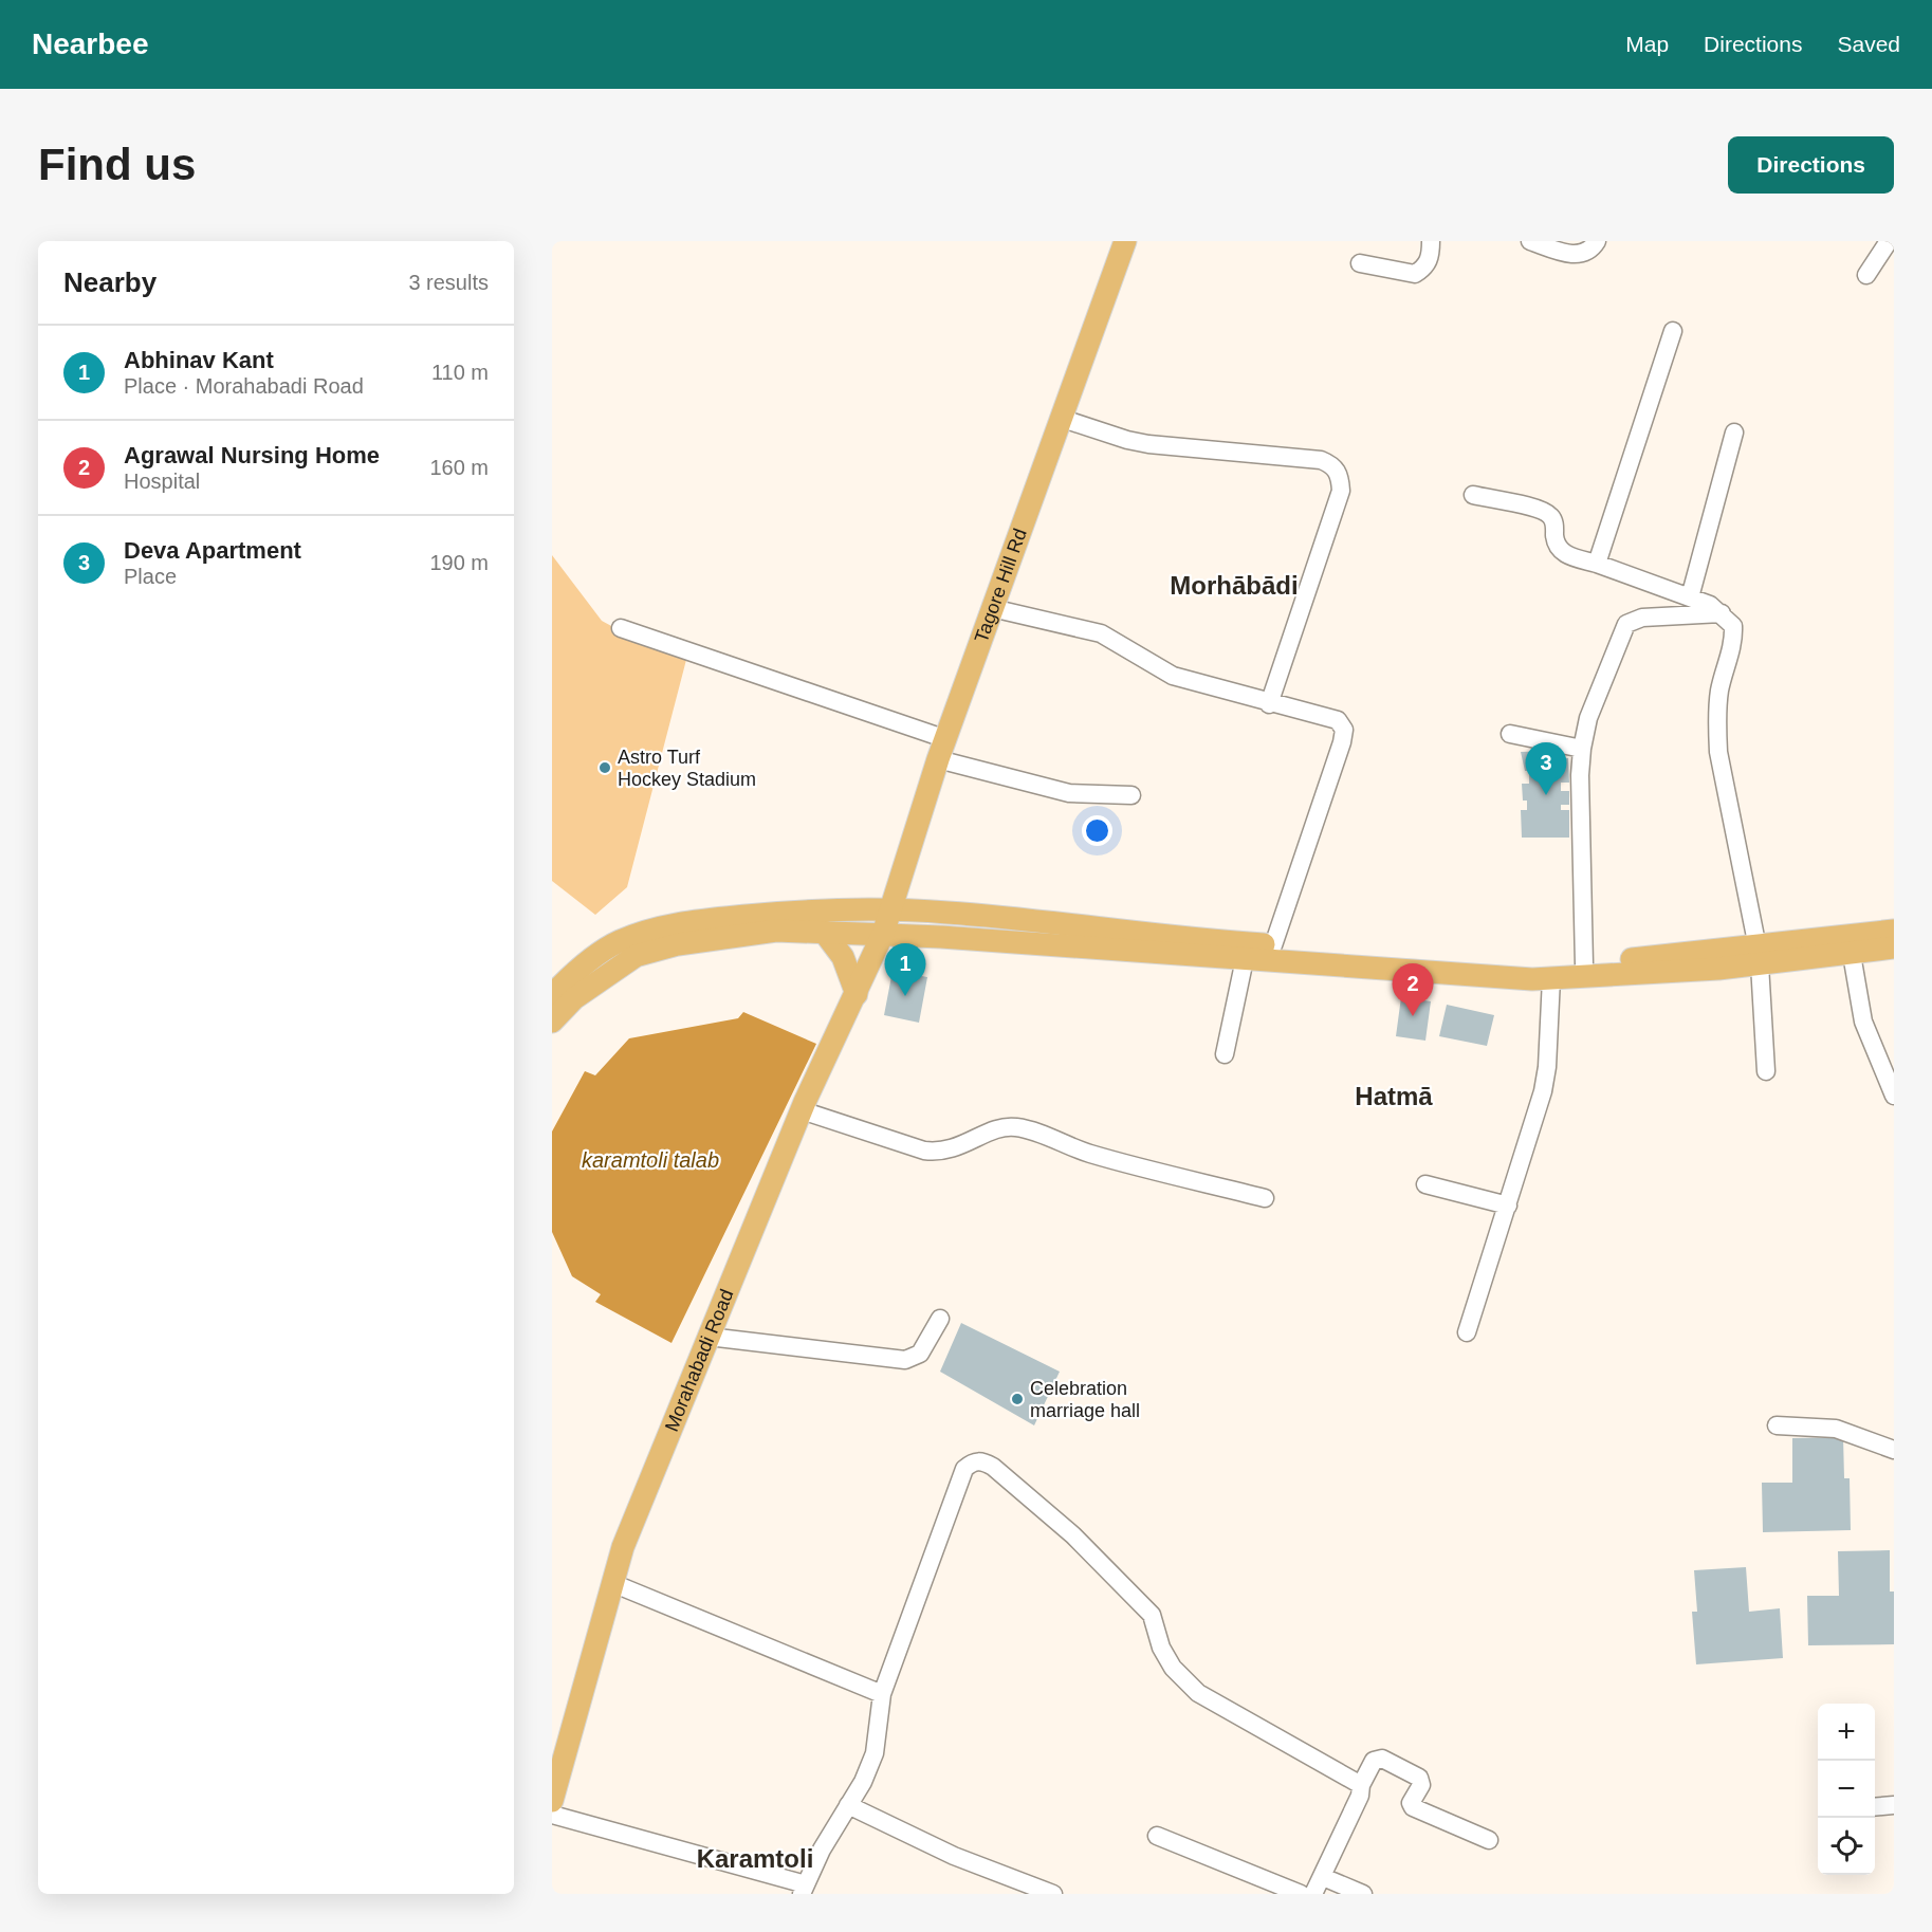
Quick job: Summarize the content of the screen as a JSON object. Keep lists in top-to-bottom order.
{
  "streets": {
    "main road": ["Tagore Hill Rd", "Morahabadi Road"]
  },
  "crossings": [
    ["Tagore Hill Rd", "Morahabadi Road"]
  ],
  "districts": ["Morhābādi", "Hatmā", "Karamtoli"],
  "water": ["karamtoli talab"],
  "places": ["Astro Turf Hockey Stadium", "Celebration marriage hall"],
  "page": {
    "header": "Nearbee",
    "nav": ["Map", "Directions", "Saved"],
    "buttons": "Directions",
    "title": "Find us",
    "heading": ["Nearby", "3 results"],
    "list": [
      {
        "mark": "1",
        "name": "Abhinav Kant",
        "note": "Place · Morahabadi Road",
        "value": "110 m"
      },
      {
        "mark": "2",
        "name": "Agrawal Nursing Home",
        "note": "Hospital",
        "value": "160 m"
      },
      {
        "mark": "3",
        "name": "Deva Apartment",
        "note": "Place",
        "value": "190 m"
      }
    ],
    "pins": ["3", "1", "2"],
    "map_buttons": ["+", "−"]
  }
}
